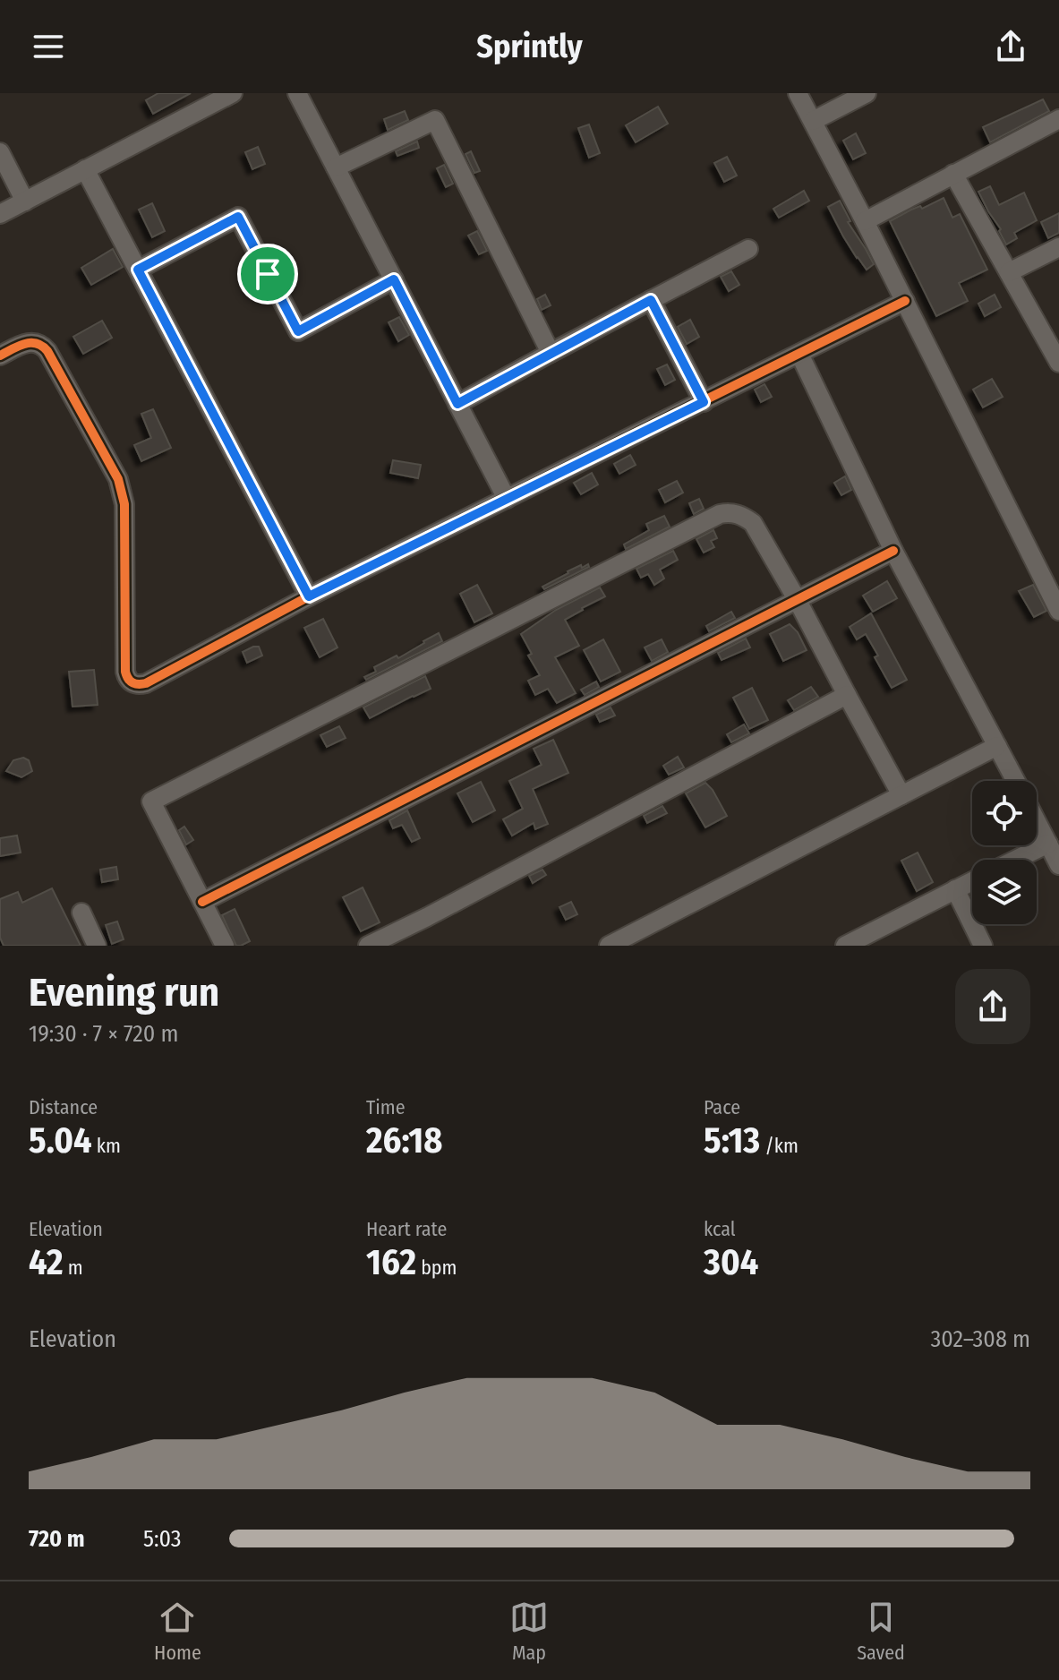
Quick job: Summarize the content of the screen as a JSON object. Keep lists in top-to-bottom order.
{
  "page": {
    "header": "Sprintly",
    "heading": ["Evening run", "19:30 · 7 × 720 m"],
    "stats": [
      ["Distance", "5.04 km"],
      ["Time", "26:18"],
      ["Pace", "5:13 /km"],
      ["Elevation", "42 m"],
      ["Heart rate", "162 bpm"],
      ["kcal", "304"]
    ],
    "chart": ["Elevation", "302–308 m"],
    "list": [
      {
        "name": "720 m",
        "note": "5:03"
      }
    ],
    "tabs": ["Home", "Map", "Saved"]
  }
}
